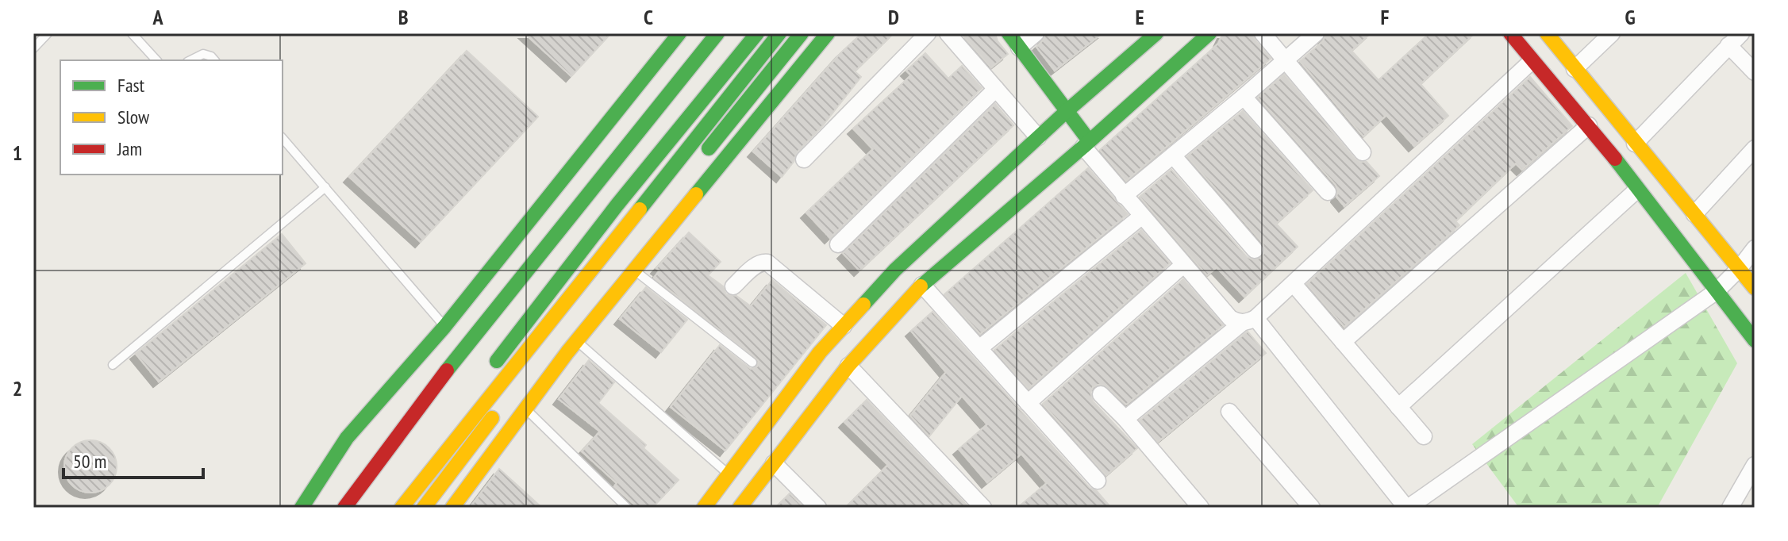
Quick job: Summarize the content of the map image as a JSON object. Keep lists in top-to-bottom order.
{
  "legend": ["Fast", "Slow", "Jam"],
  "scale_bar": "50 m",
  "grid": {
    "columns": [
      "A",
      "B",
      "C",
      "D",
      "E",
      "F",
      "G"
    ],
    "rows": ["1", "2"]
  }
}
